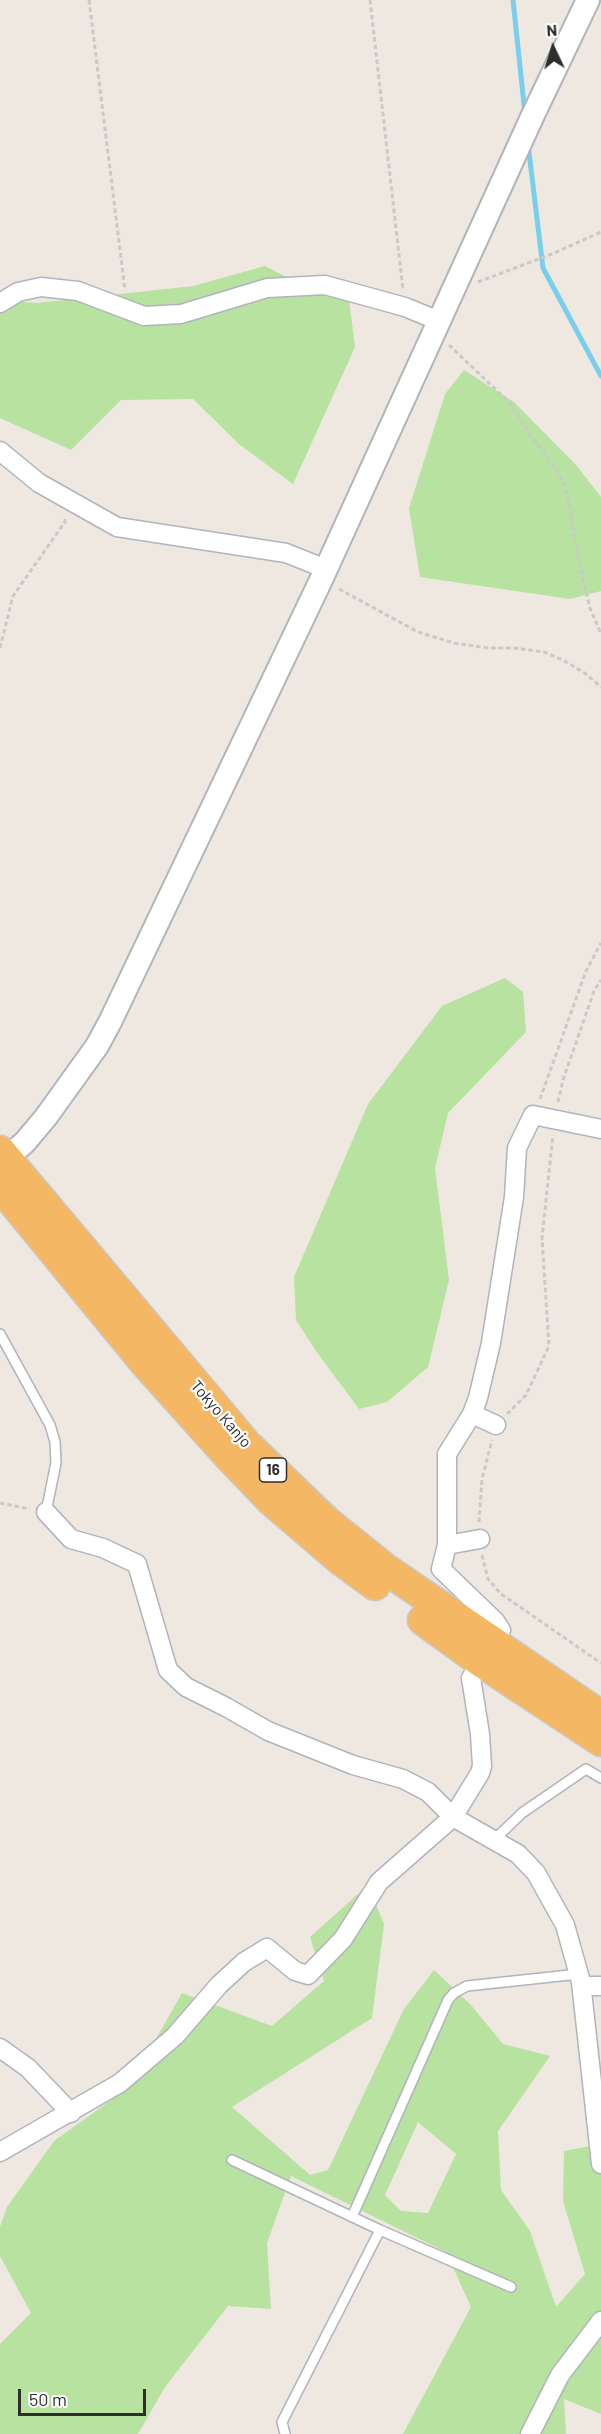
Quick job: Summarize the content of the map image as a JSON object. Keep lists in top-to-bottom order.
{
  "streets": {
    "highway": ["Tokyo Kanjo", "16"]
  },
  "scale_bar": "50 m",
  "north": "top"
}
